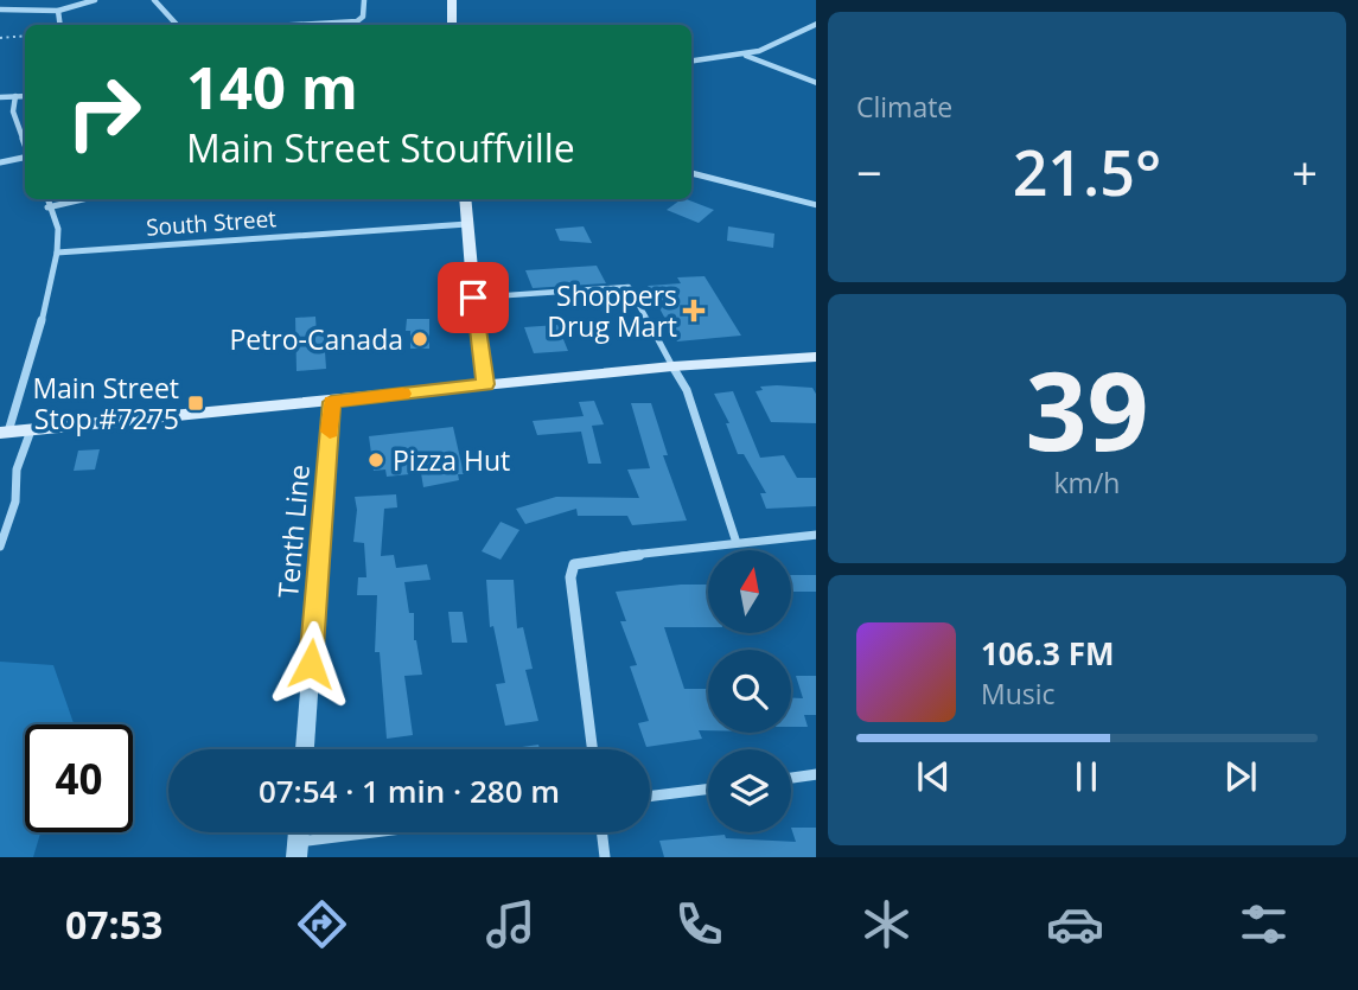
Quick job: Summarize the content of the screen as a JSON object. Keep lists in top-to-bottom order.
{
  "streets": {
    "street": ["South Street", "Tenth Line"]
  },
  "places": {
    "health": ["Shoppers Drug Mart"],
    "other": ["Petro-Canada", "Pizza Hut"],
    "transit": ["Main Street Stop #7275"]
  },
  "north": "top",
  "page": {
    "tile": [
      "Climate",
      ["39", "km/h"]
    ],
    "turn": ["140 m", "Main Street Stouffville"],
    "heat": ["−", "21.5°", "+"],
    "song": ["106.3 FM", "Music"],
    "limit": "40",
    "trip": "07:54 · 1 min · 280 m",
    "tabs": "07:53"
  }
}
